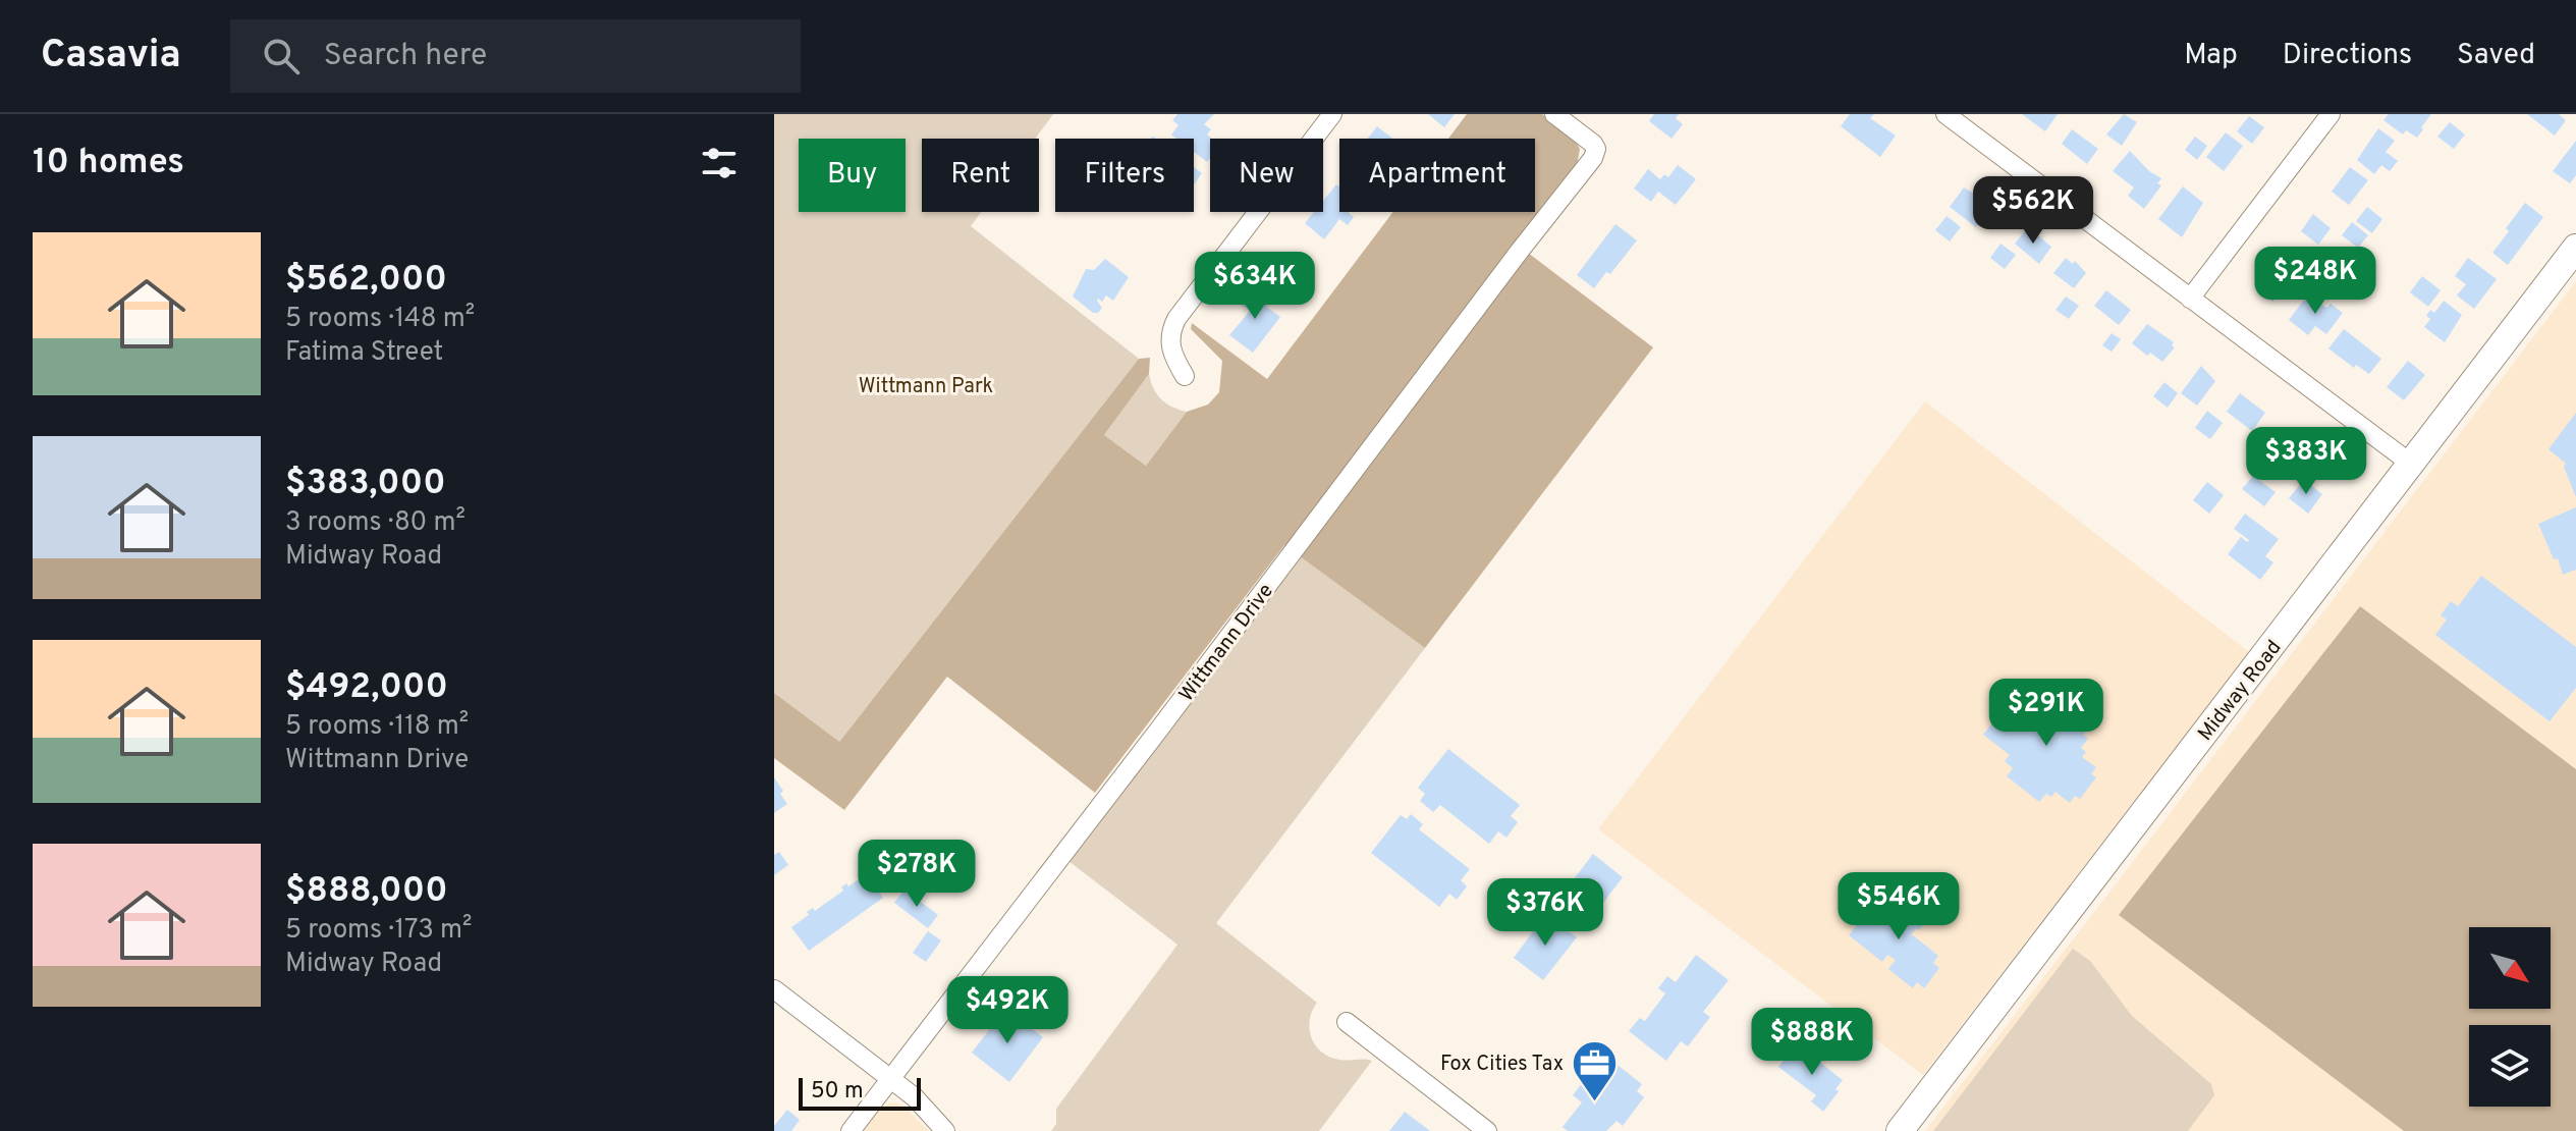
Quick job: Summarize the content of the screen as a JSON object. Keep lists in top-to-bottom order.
{
  "streets": {
    "main road": ["Midway Road"],
    "street": ["Wittmann Drive"]
  },
  "parks": ["Wittmann Park"],
  "places": {
    "office": ["Fox Cities Tax"]
  },
  "scale_bar": "50 m",
  "north": "bottom right",
  "page": {
    "header": "Casavia",
    "search": "Search here",
    "nav": ["Map", "Directions", "Saved"],
    "heading": "10 homes",
    "chip": [
      "Buy",
      "Rent",
      "Filters",
      "New",
      "Apartment"
    ],
    "price": [
      "$562K",
      "$248K",
      "$634K",
      "$383K",
      "$291K",
      "$278K",
      "$546K",
      "$376K",
      "$492K",
      "$888K"
    ],
    "list": [
      {
        "name": "$562,000",
        "note": "5 rooms · 148 m² · Fatima Street"
      },
      {
        "name": "$383,000",
        "note": "3 rooms · 80 m² · Midway Road"
      },
      {
        "name": "$492,000",
        "note": "5 rooms · 118 m² · Wittmann Drive"
      },
      {
        "name": "$888,000",
        "note": "5 rooms · 173 m² · Midway Road"
      }
    ],
    "scale": "50 m"
  }
}
